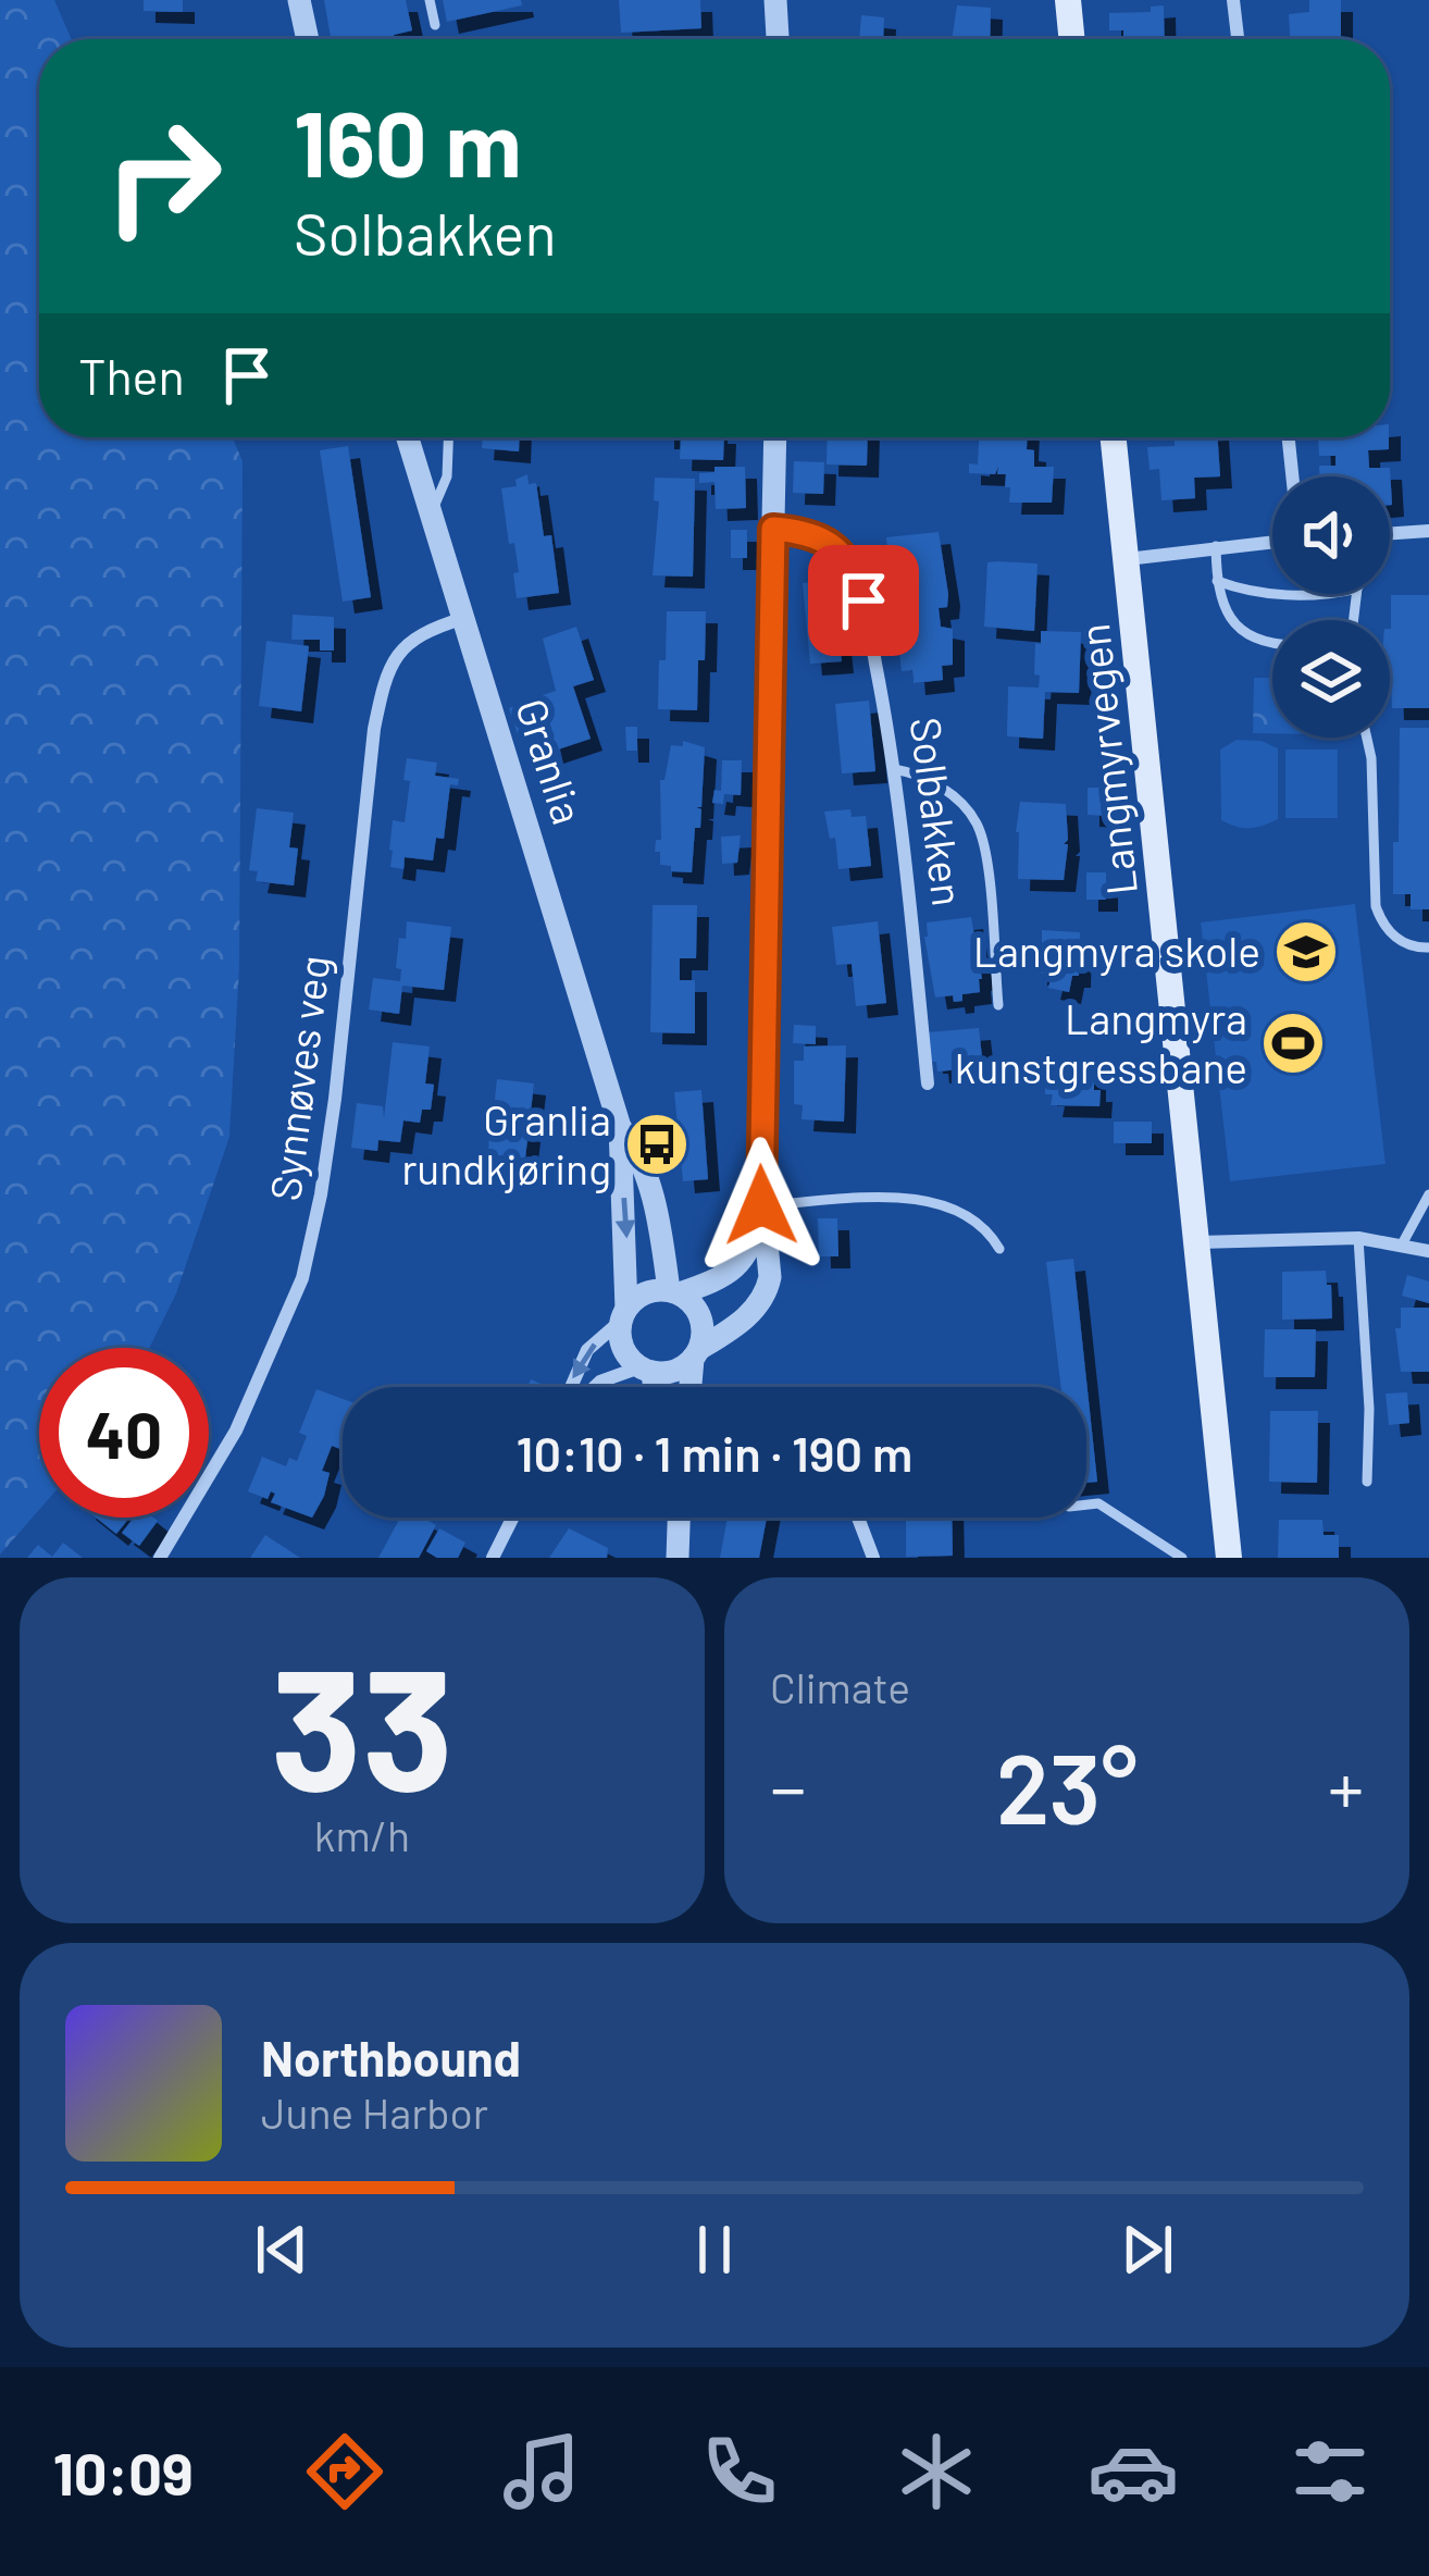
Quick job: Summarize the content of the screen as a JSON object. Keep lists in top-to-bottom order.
{
  "streets": {
    "main road": ["Langmyrvegen"],
    "street": ["Granlia", "Solbakken", "Synnøves veg"]
  },
  "crossings": [
    ["Granlia", "Synnøves veg"]
  ],
  "places": {
    "school or university": ["Langmyra skole"],
    "sports": ["Langmyra kunstgressbane"],
    "bus stop": ["Granlia rundkjøring"]
  },
  "page": {
    "turn": ["160 m", "Solbakken"],
    "then": "Then",
    "limit": "40",
    "trip": "10:10 · 1 min · 190 m",
    "tile": [
      ["33", "km/h"],
      "Climate"
    ],
    "heat": ["−", "23°", "+"],
    "song": ["Northbound", "June Harbor"],
    "tabs": "10:09"
  }
}
